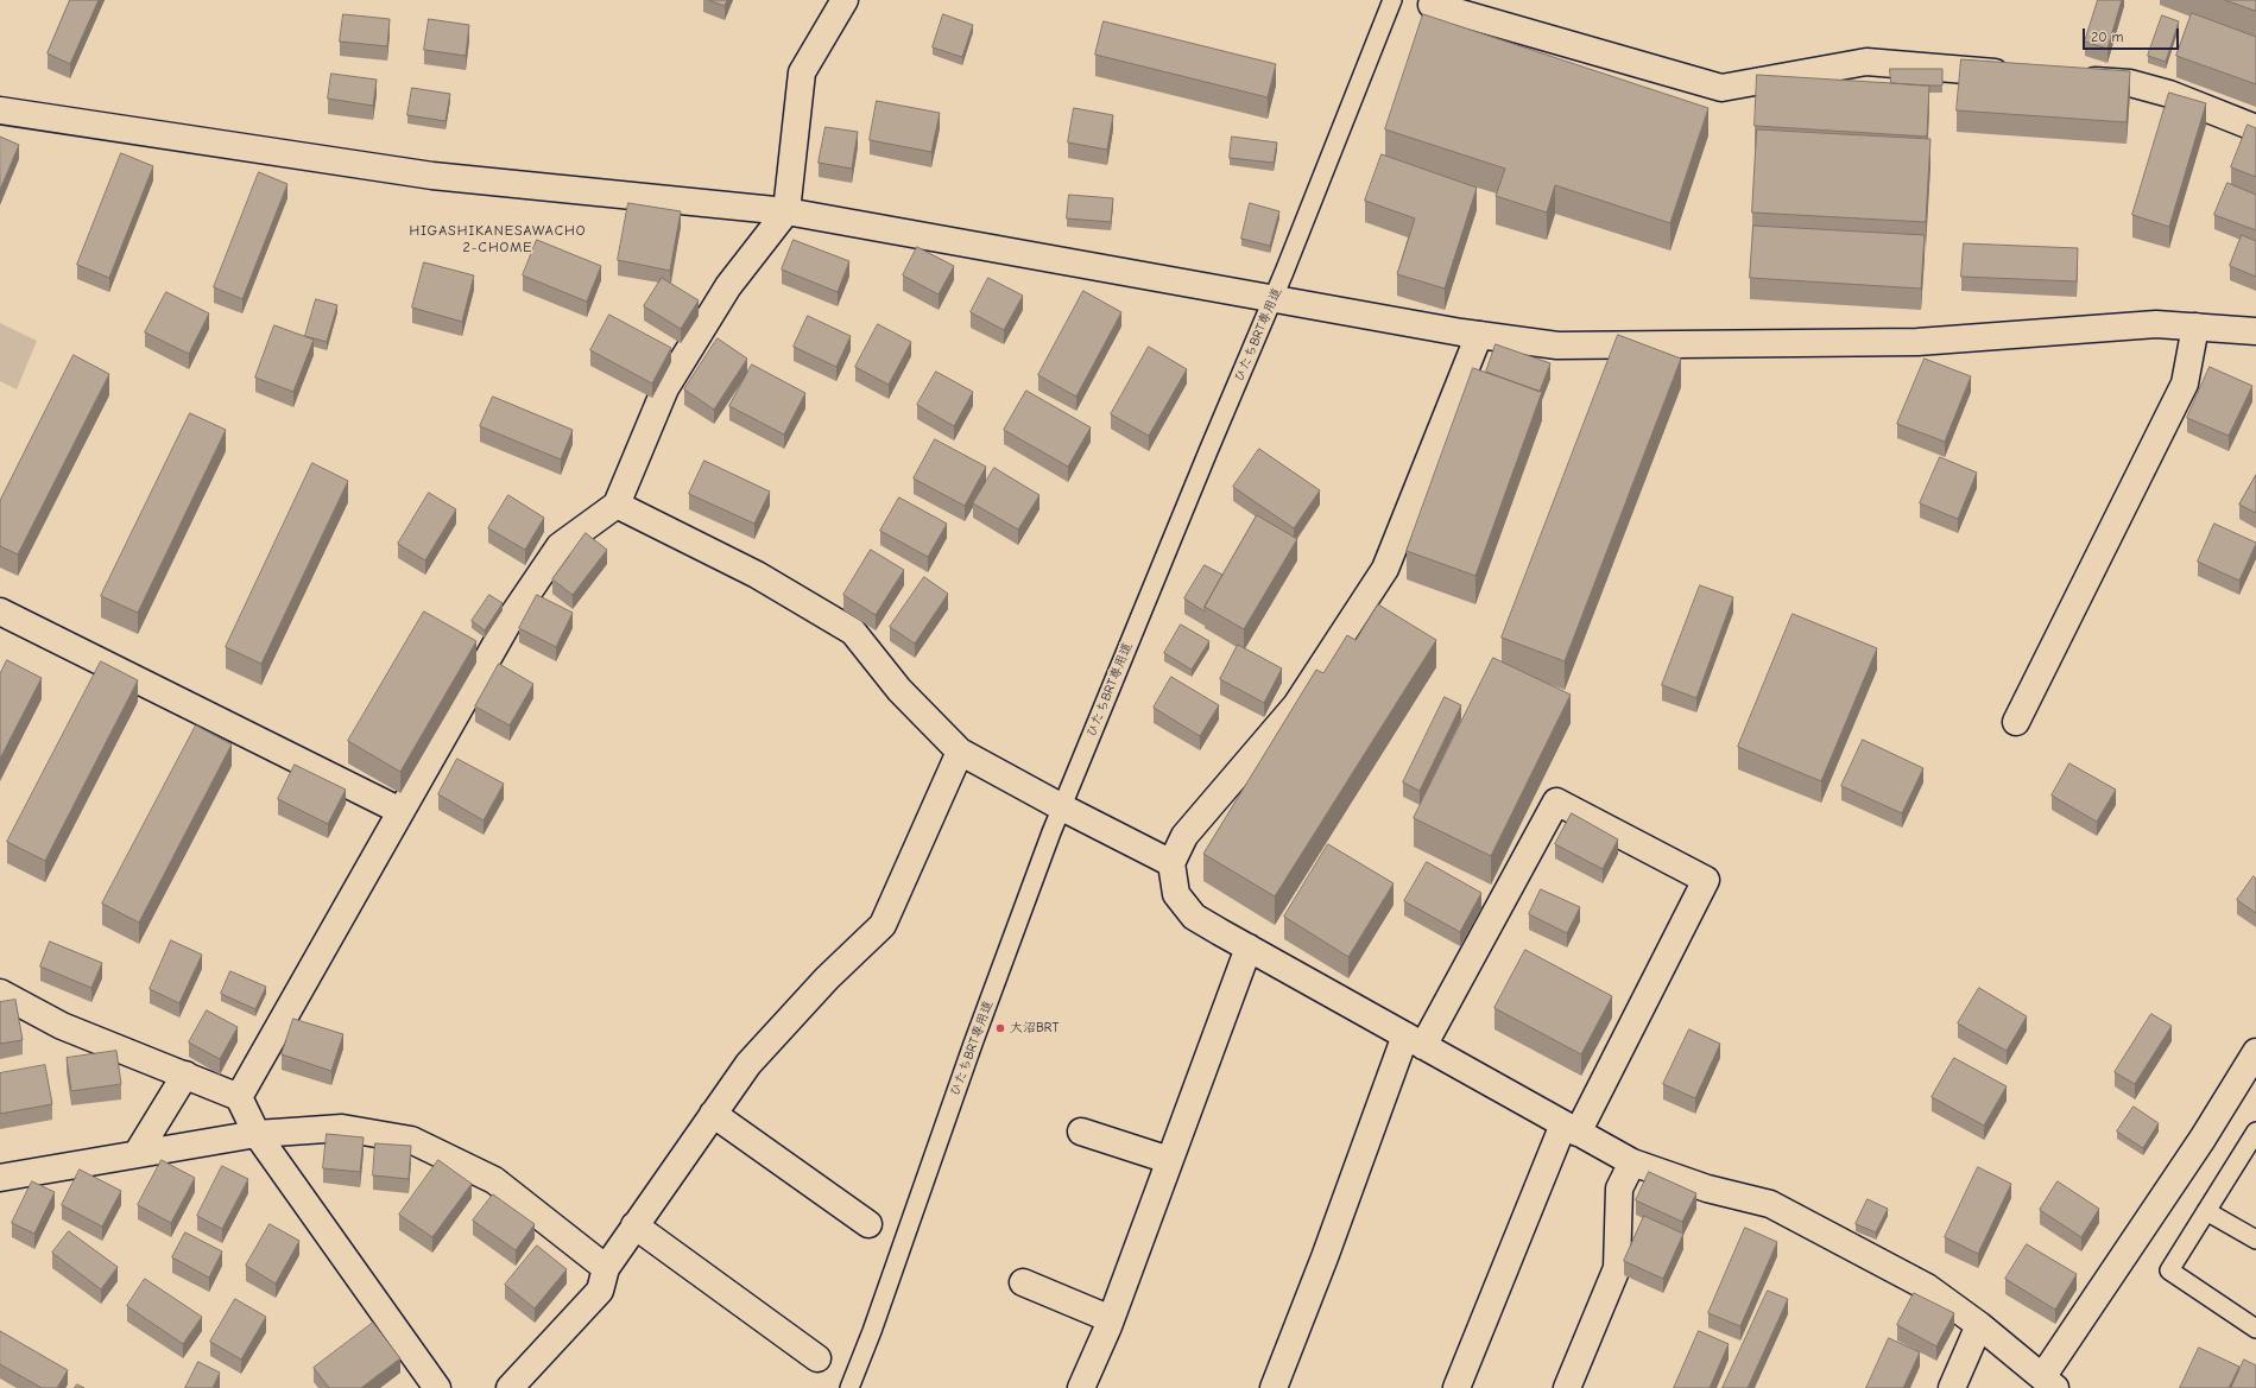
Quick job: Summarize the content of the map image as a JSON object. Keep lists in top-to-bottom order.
{
  "streets": {
    "lane": ["ひたちBRT専用道"]
  },
  "districts": ["HIGASHIKANESAWACHO 2-CHOME"],
  "places": ["大沼BRT"],
  "scale_bar": "20 m"
}
